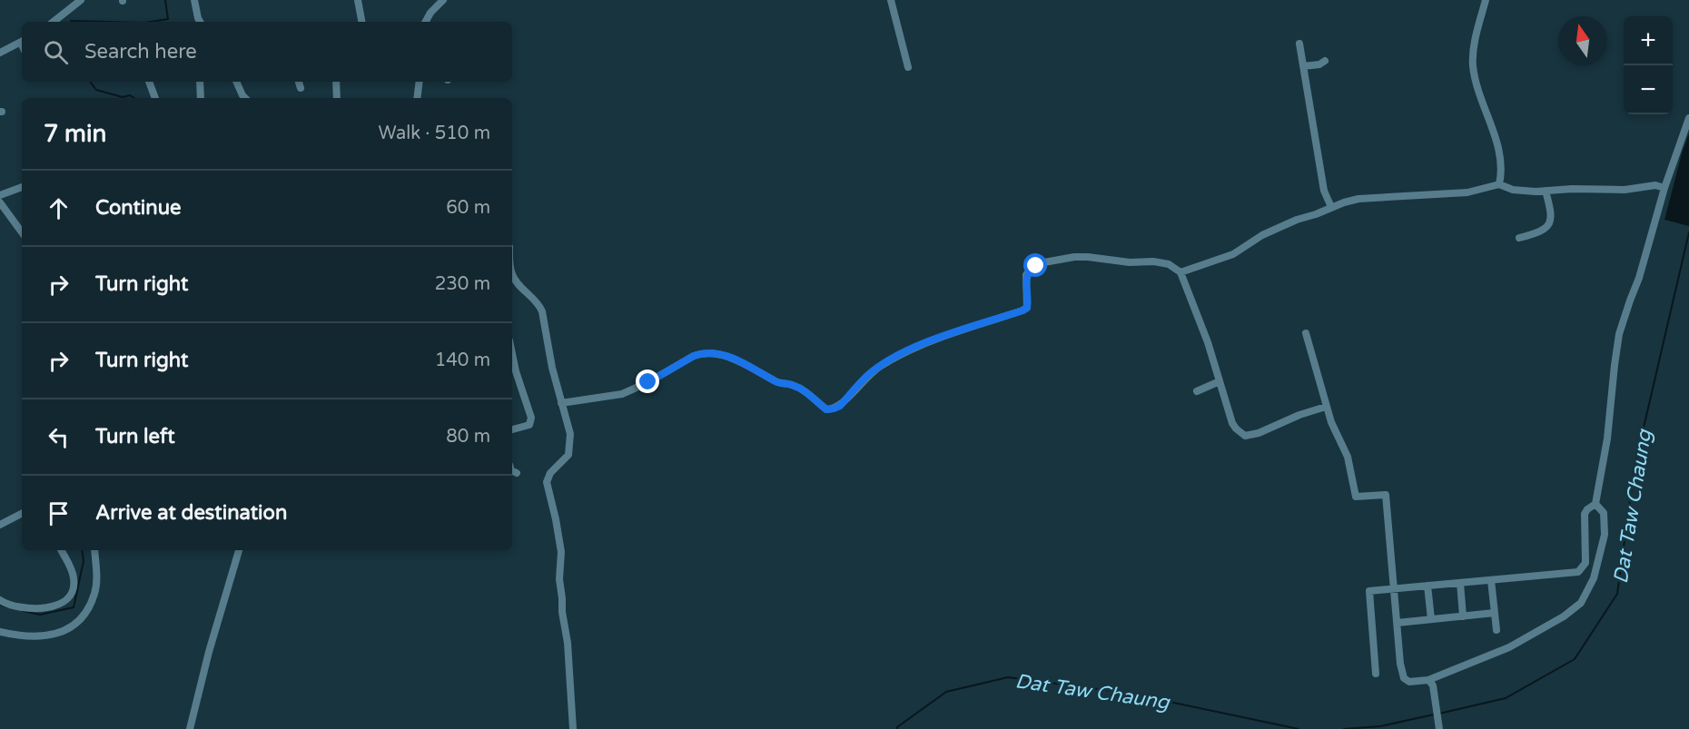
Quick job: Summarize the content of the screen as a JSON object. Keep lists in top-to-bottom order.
{
  "water": ["Dat Taw Chaung"],
  "north": "top",
  "page": {
    "map_buttons": ["+", "−"],
    "search": "Search here",
    "heading": ["7 min", "Walk · 510 m"],
    "list": [
      ["Continue", "60 m"],
      ["Turn right", "230 m"],
      ["Turn right", "140 m"],
      ["Turn left", "80 m"],
      "Arrive at destination"
    ]
  }
}
